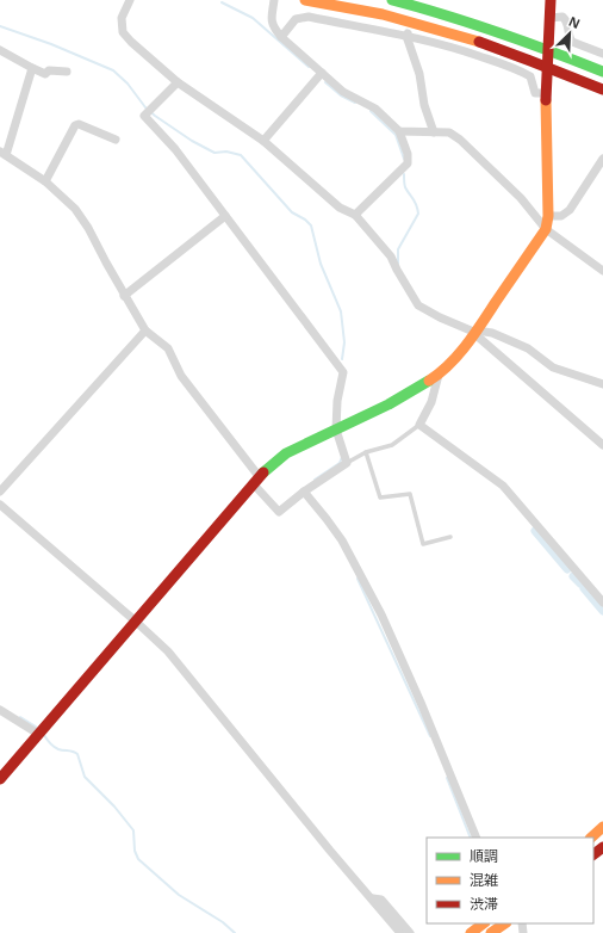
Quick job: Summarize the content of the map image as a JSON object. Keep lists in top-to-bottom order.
{
  "legend": ["順調", "混雑", "渋滞"],
  "north": "top right"
}
